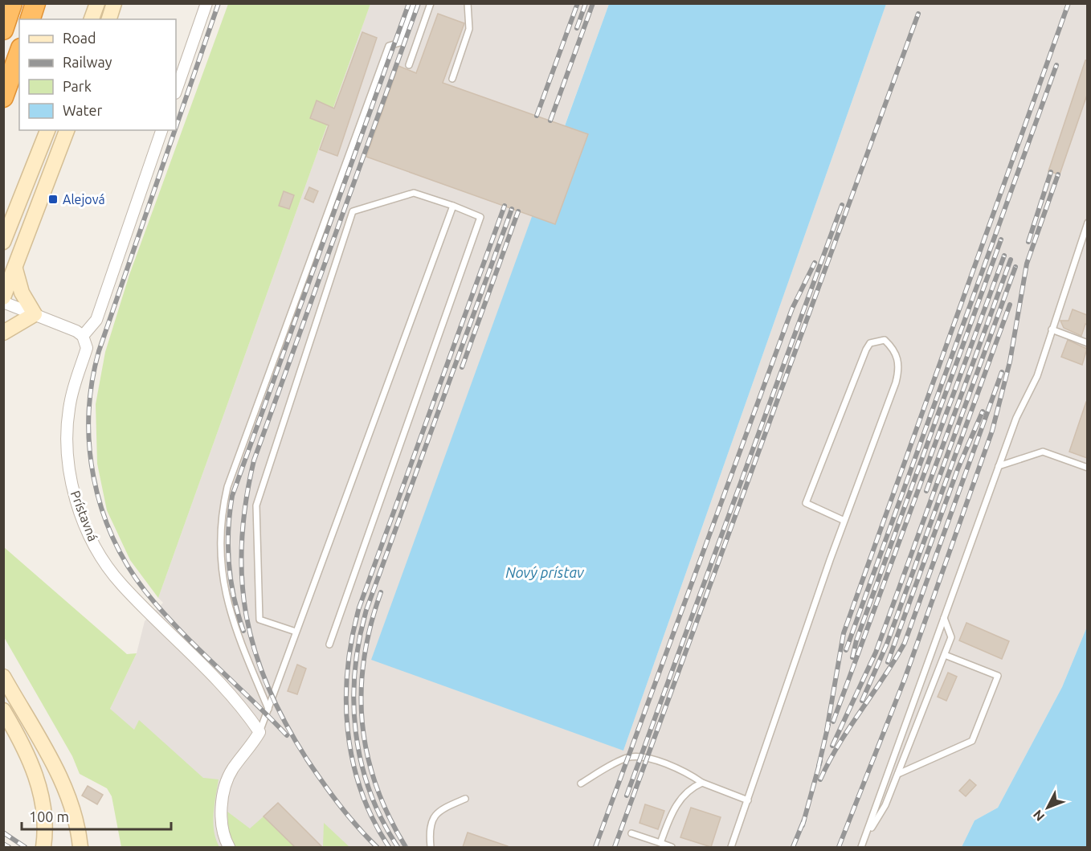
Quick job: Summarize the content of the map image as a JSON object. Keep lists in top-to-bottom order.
{
  "streets": {
    "street": ["Prístavná"]
  },
  "water": ["Nový prístav"],
  "places": {
    "transit": ["Alejová"]
  },
  "legend": [
    "Road",
    "Railway",
    "Park",
    "Water"
  ],
  "scale_bar": "100 m",
  "north": "bottom left"
}
